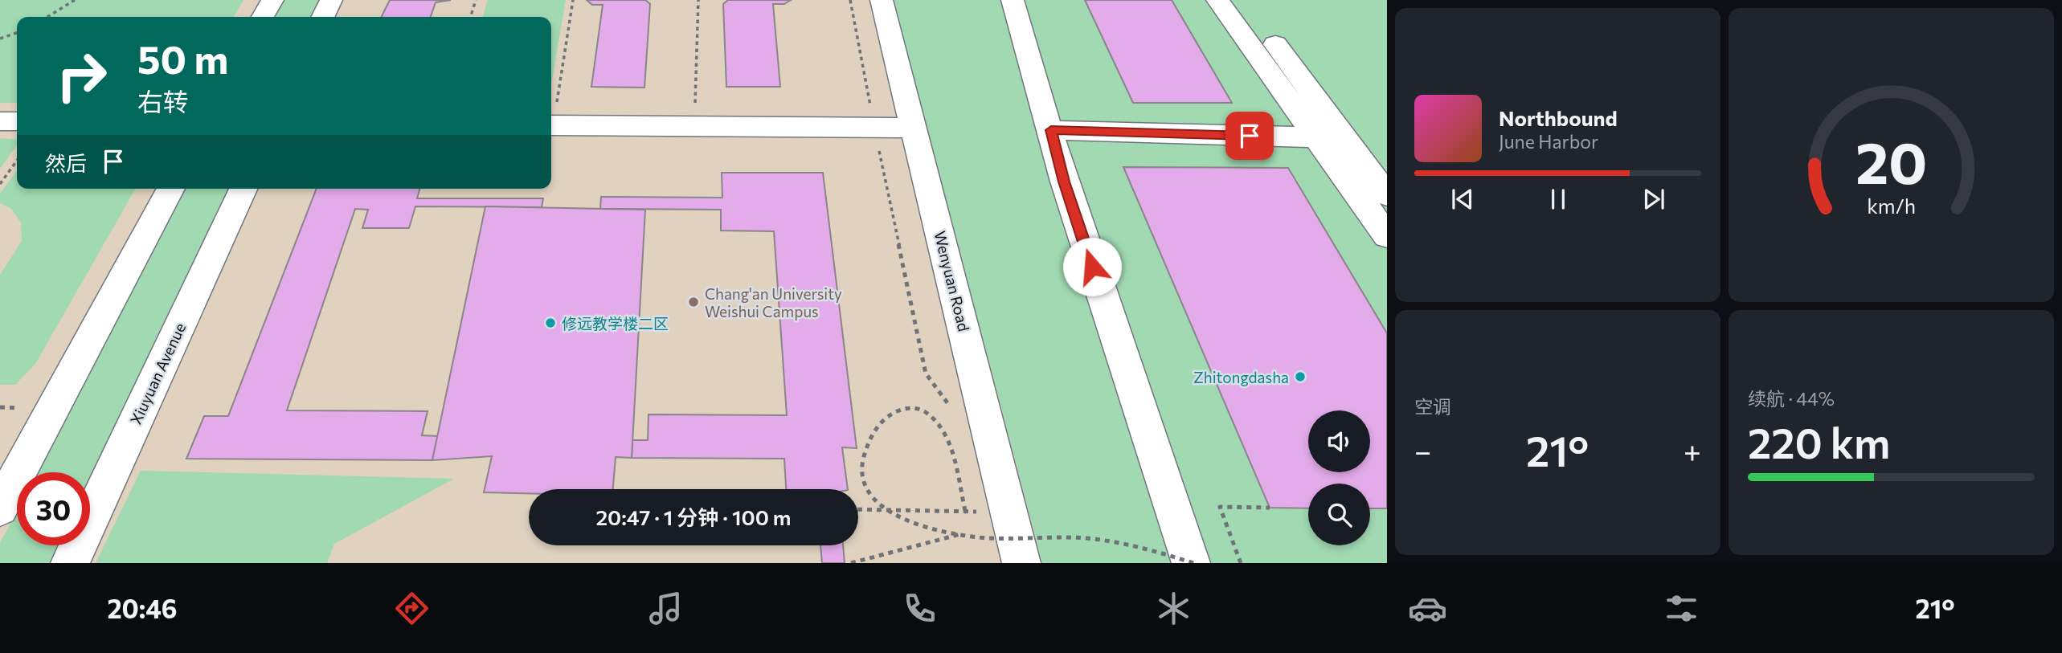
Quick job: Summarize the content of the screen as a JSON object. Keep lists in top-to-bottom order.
{
  "streets": {
    "street": ["Wenyuan Road", "Xiuyuan Avenue"]
  },
  "places": ["Chang'an University Weishui Campus", "修远教学楼二区", "Zhitongdasha"],
  "page": {
    "turn": ["50 m", "右转"],
    "song": ["Northbound", "June Harbor"],
    "then": "然后",
    "tile": [
      "空调",
      ["续航 · 44%", "220 km"]
    ],
    "heat": ["−", "21°", "+"],
    "limit": "30",
    "trip": "20:47 · 1 分钟 · 100 m",
    "tabs": ["20:46", "21°"],
    "gauge": ["20", "km/h"]
  }
}
